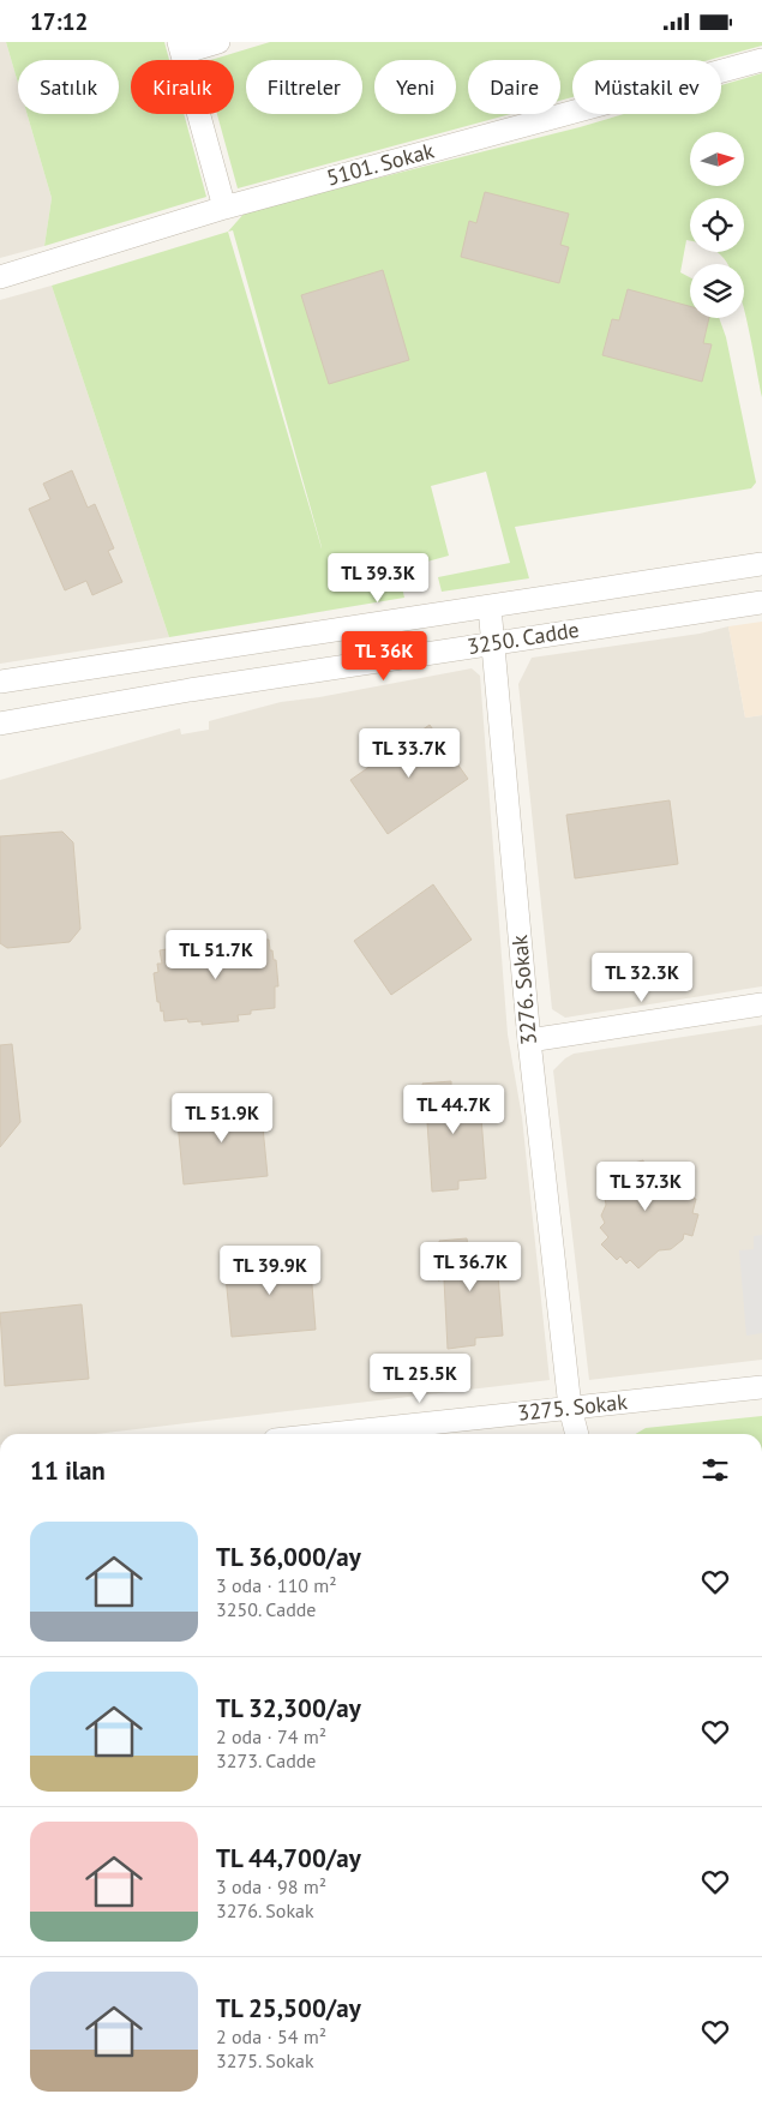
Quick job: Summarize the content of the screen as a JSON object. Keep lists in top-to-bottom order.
{
  "streets": {
    "street": [
      "5101. Sokak",
      "3250. Cadde",
      "3276. Sokak",
      "3275. Sokak"
    ]
  },
  "crossings": [
    ["3250. Cadde", "3276. Sokak"],
    ["3276. Sokak", "3275. Sokak"]
  ],
  "north": "right",
  "page": {
    "status": "17:12",
    "chip": [
      "Satılık",
      "Kiralık",
      "Filtreler",
      "Yeni",
      "Daire",
      "Müstakil ev"
    ],
    "price": [
      "TL 39.3K",
      "TL 36K",
      "TL 33.7K",
      "TL 51.7K",
      "TL 32.3K",
      "TL 44.7K",
      "TL 51.9K",
      "TL 37.3K",
      "TL 36.7K",
      "TL 39.9K",
      "TL 25.5K"
    ],
    "heading": "11 ilan",
    "list": [
      {
        "name": "TL 36,000/ay",
        "note": "3 oda · 110 m² · 3250. Cadde"
      },
      {
        "name": "TL 32,300/ay",
        "note": "2 oda · 74 m² · 3273. Cadde"
      },
      {
        "name": "TL 44,700/ay",
        "note": "3 oda · 98 m² · 3276. Sokak"
      },
      {
        "name": "TL 25,500/ay",
        "note": "2 oda · 54 m² · 3275. Sokak"
      }
    ]
  }
}
